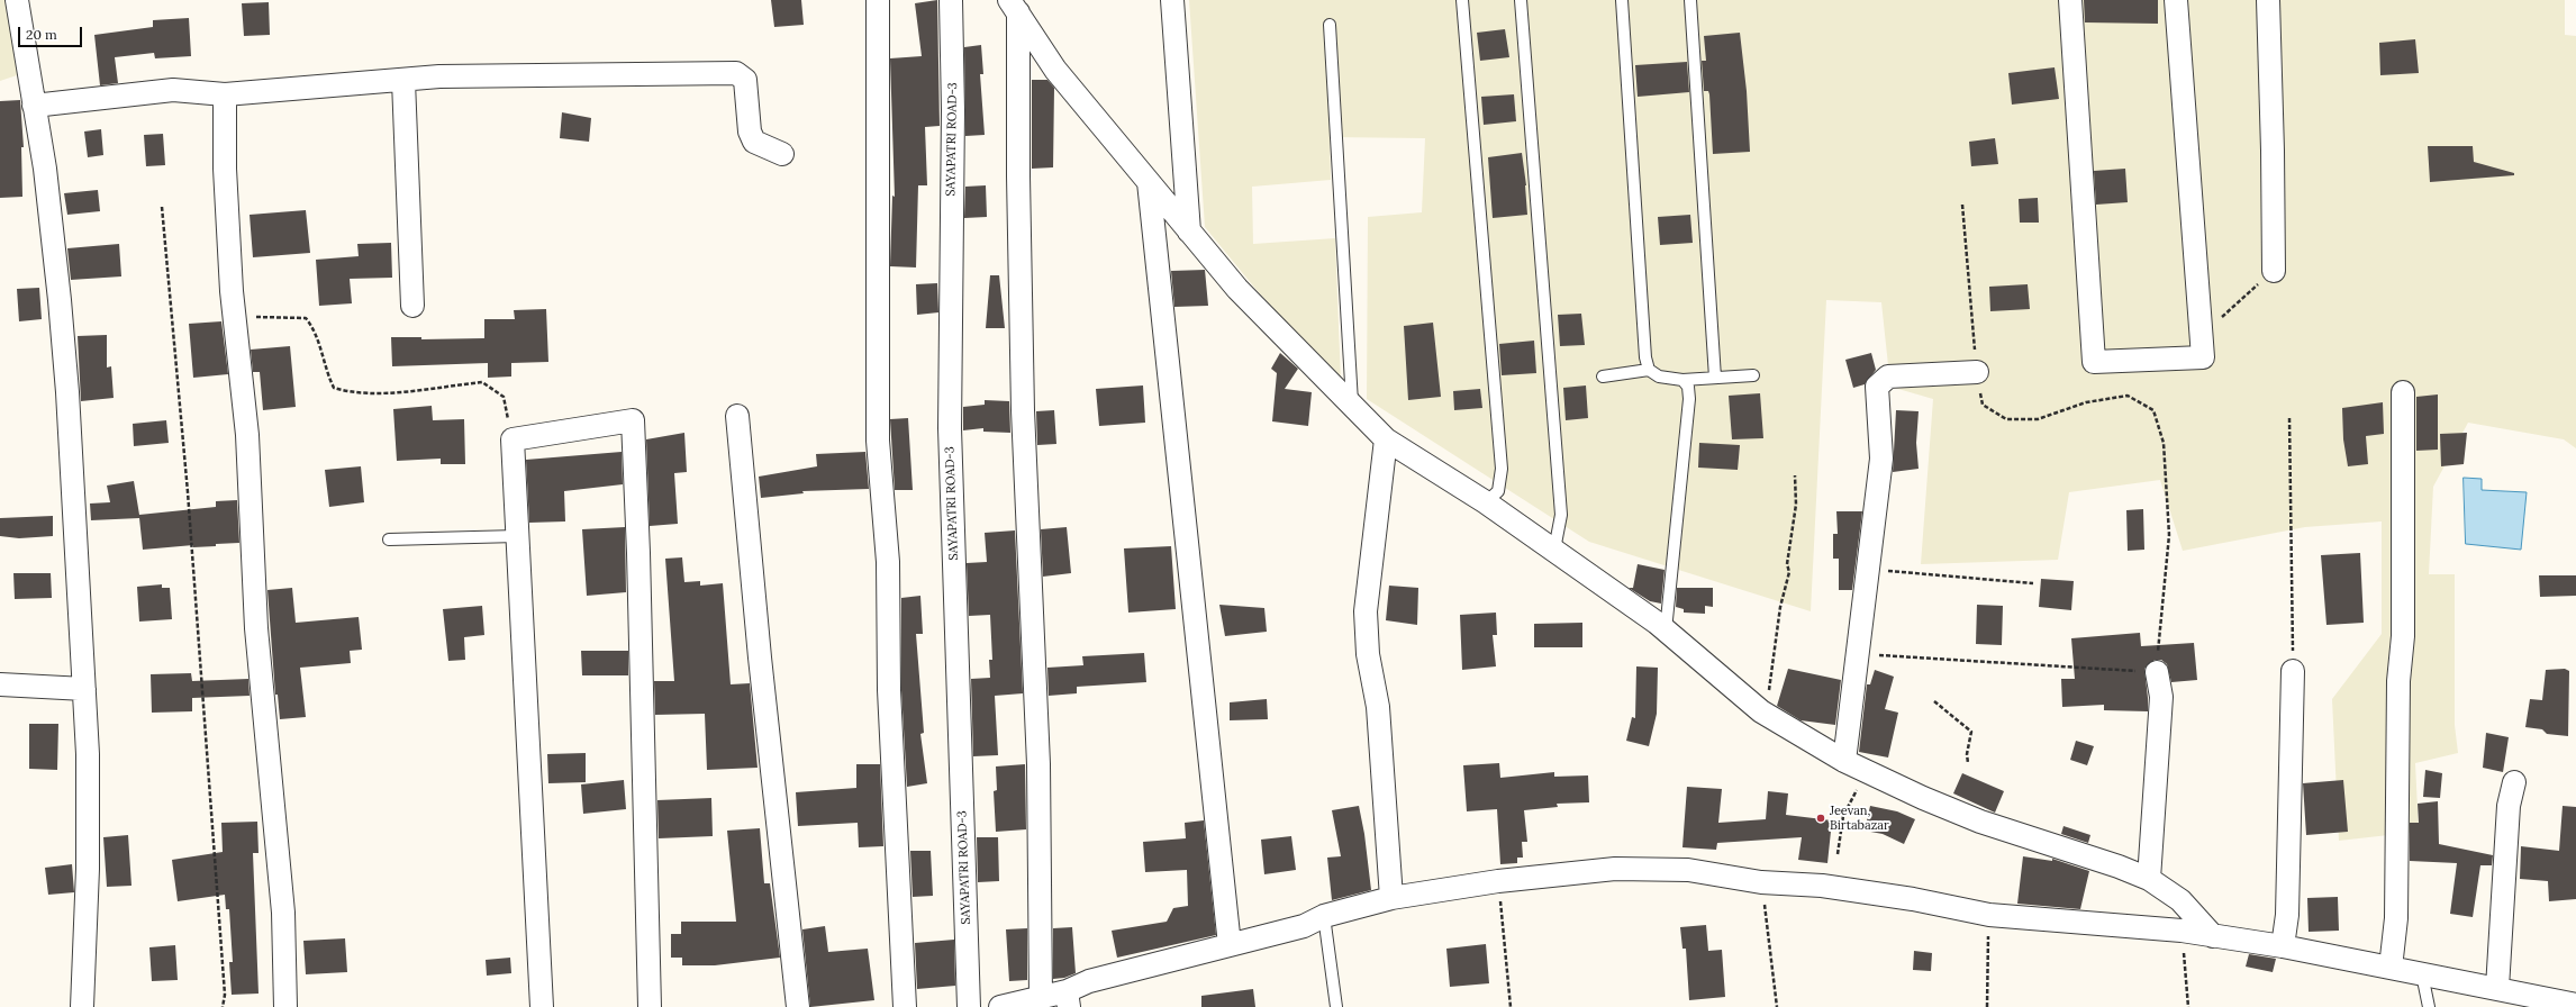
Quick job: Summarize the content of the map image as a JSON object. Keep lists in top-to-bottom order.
{
  "streets": {
    "street": ["SAYAPATRI ROAD-3"]
  },
  "places": ["Jeevan, Birtabazar"],
  "scale_bar": "20 m"
}
